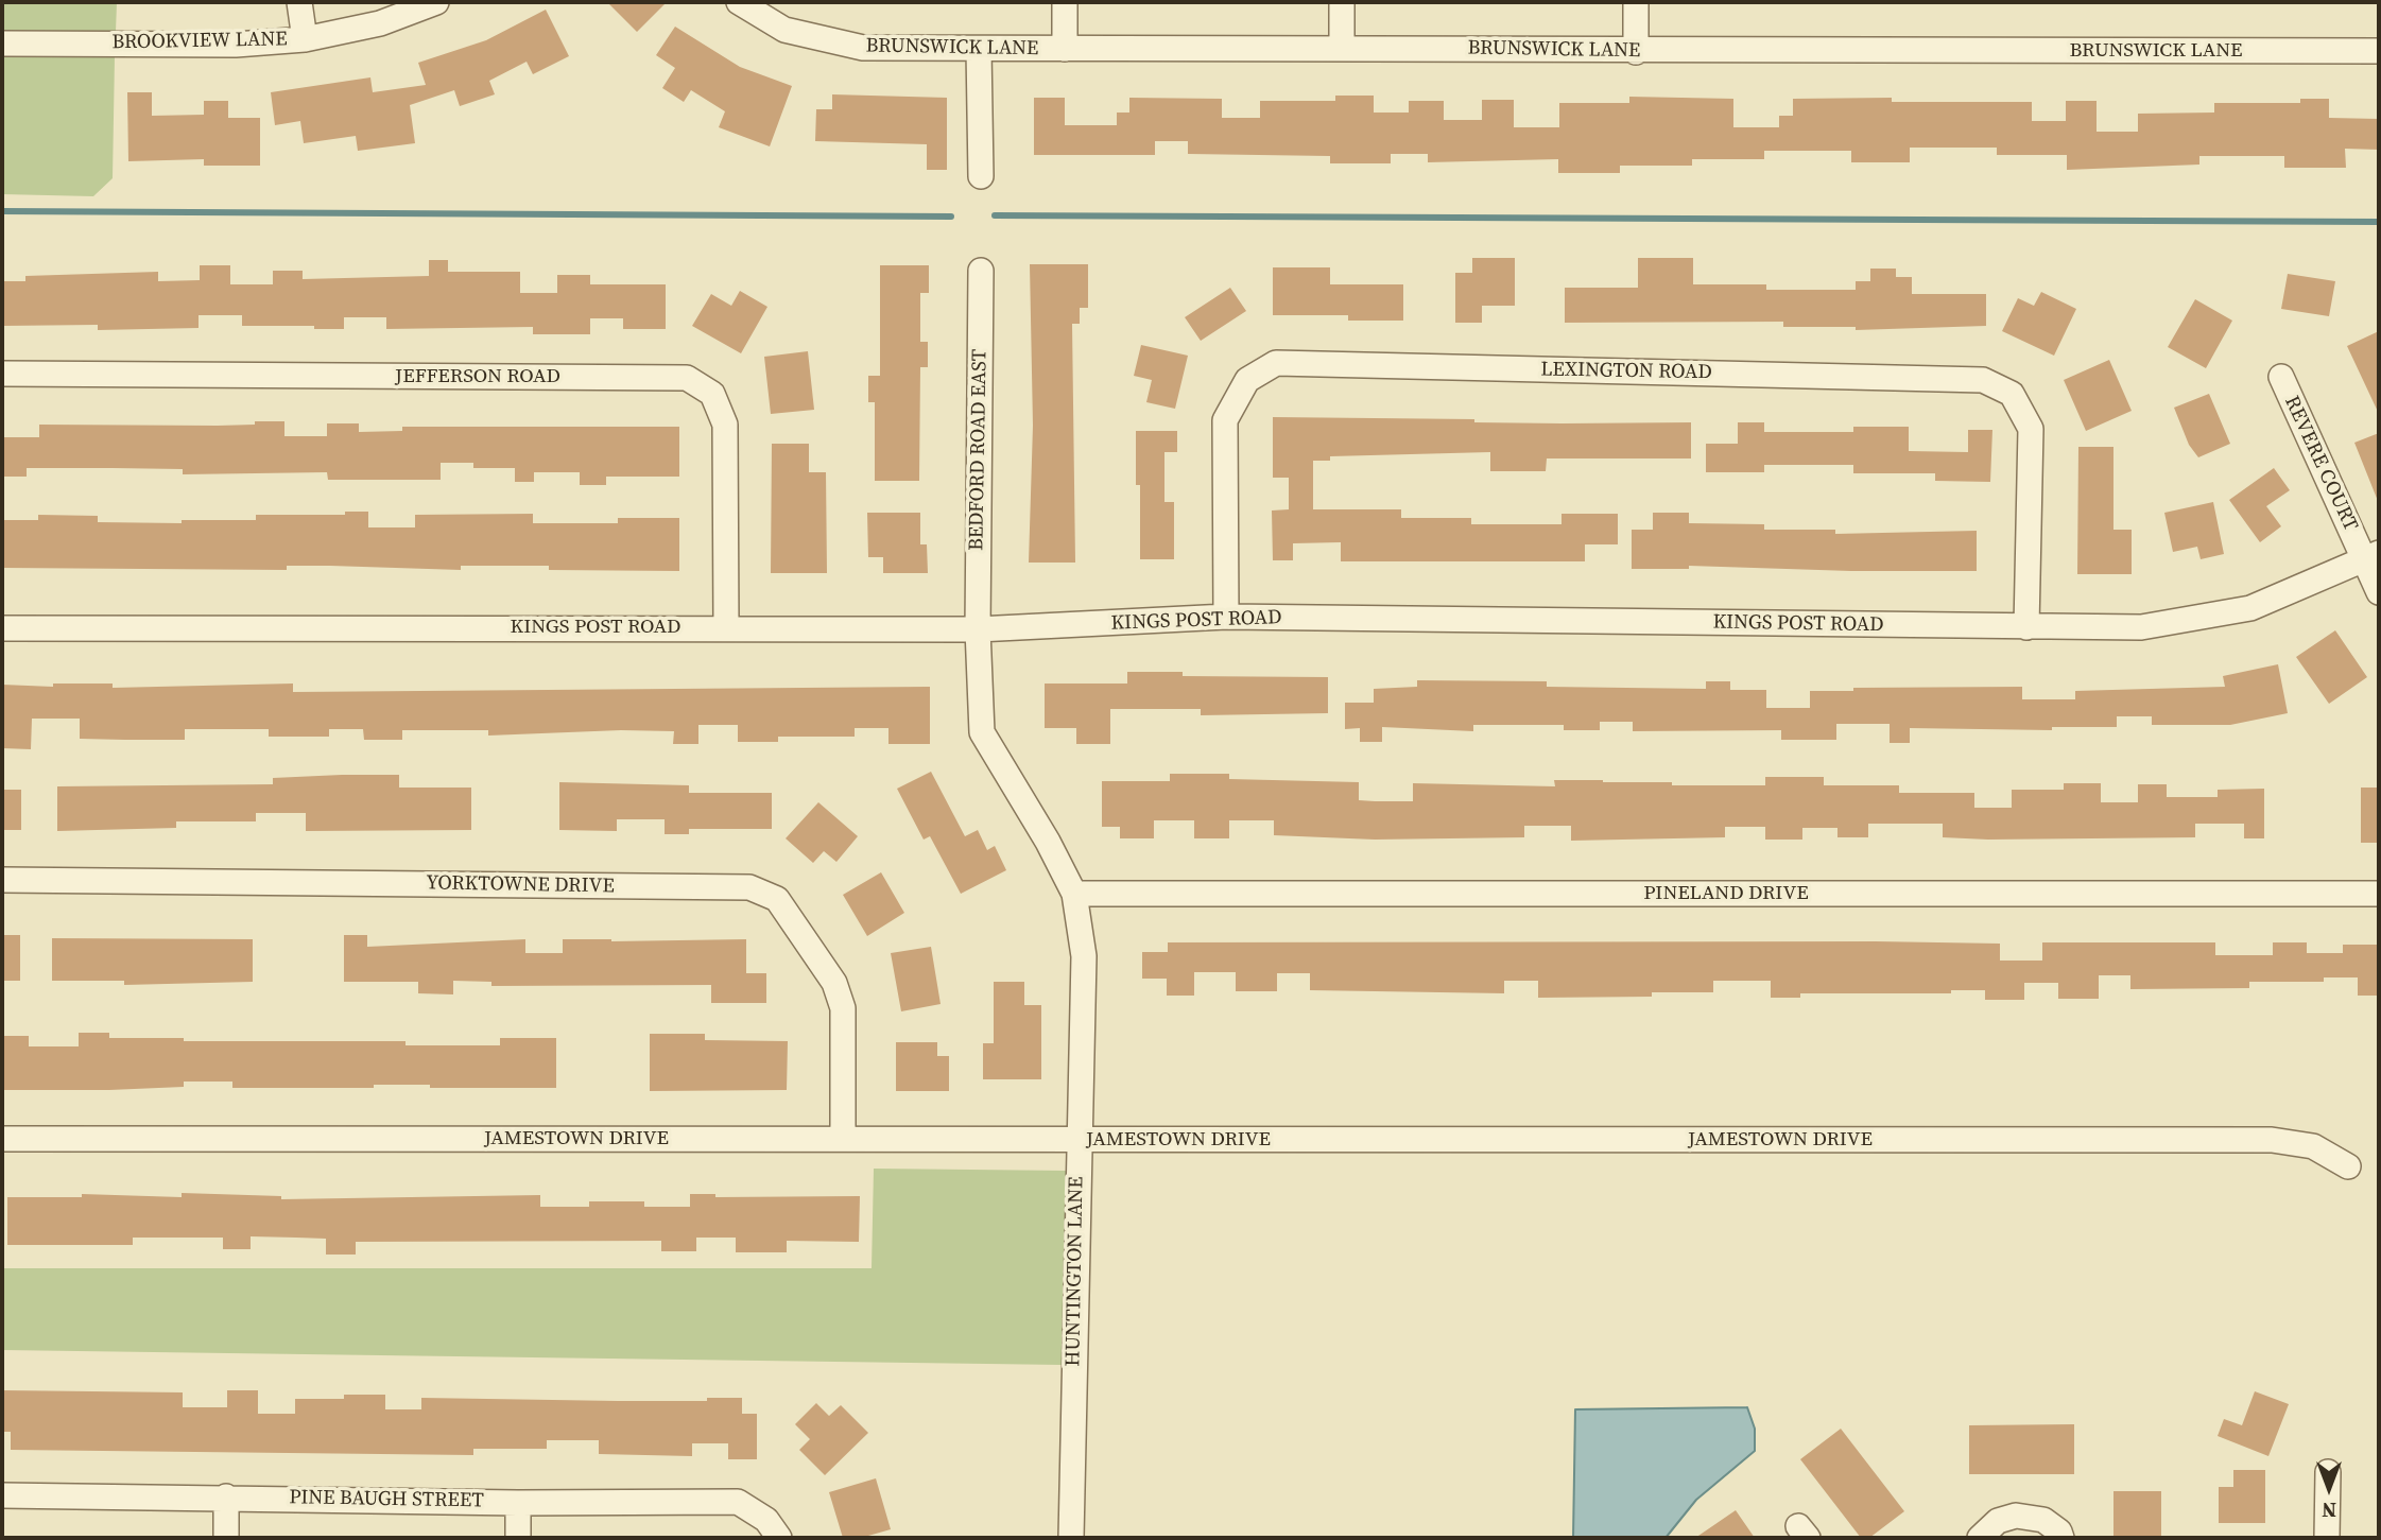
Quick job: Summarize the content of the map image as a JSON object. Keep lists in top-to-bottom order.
{
  "streets": {
    "street": [
      "BROOKVIEW LANE",
      "BRUNSWICK LANE",
      "LEXINGTON ROAD",
      "JEFFERSON ROAD",
      "BEDFORD ROAD EAST",
      "REVERE COURT",
      "KINGS POST ROAD",
      "YORKTOWNE DRIVE",
      "PINELAND DRIVE",
      "JAMESTOWN DRIVE",
      "HUNTINGTON LANE",
      "PINE BAUGH STREET"
    ]
  },
  "crossings": [
    ["LEXINGTON ROAD", "KINGS POST ROAD"],
    ["JEFFERSON ROAD", "KINGS POST ROAD"],
    ["BEDFORD ROAD EAST", "KINGS POST ROAD"],
    ["BEDFORD ROAD EAST", "HUNTINGTON LANE"],
    ["REVERE COURT", "KINGS POST ROAD"],
    ["KINGS POST ROAD", "HUNTINGTON LANE"],
    ["YORKTOWNE DRIVE", "JAMESTOWN DRIVE"],
    ["PINELAND DRIVE", "HUNTINGTON LANE"],
    ["JAMESTOWN DRIVE", "HUNTINGTON LANE"]
  ],
  "north": "bottom"
}
